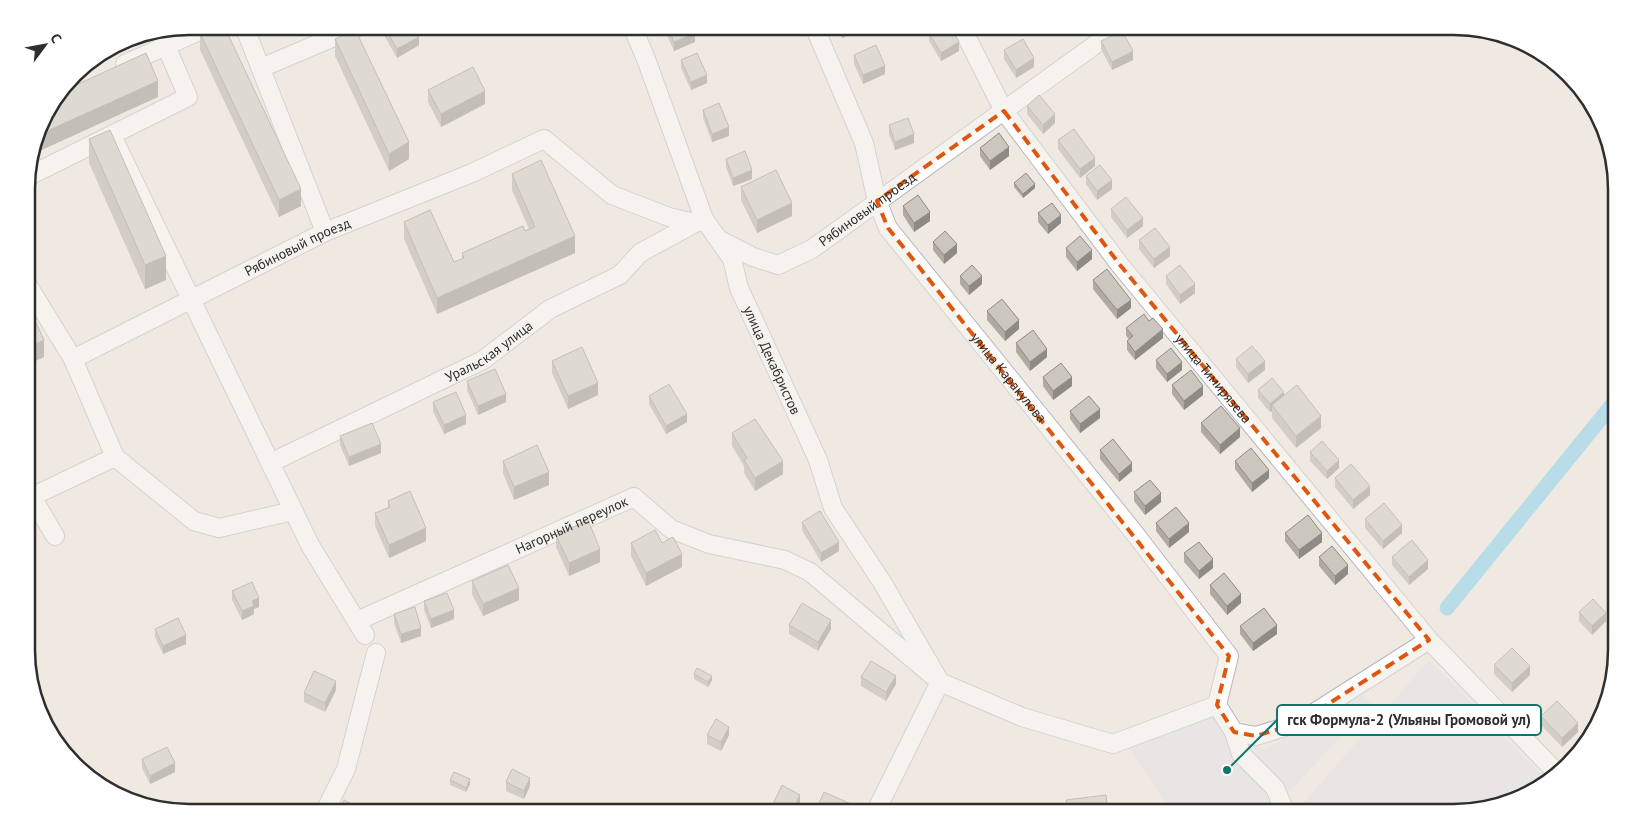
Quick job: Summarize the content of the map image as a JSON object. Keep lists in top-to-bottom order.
{
  "streets": {
    "street": [
      "Рябиновый проезд",
      "Уральская улица",
      "улица Декабристов",
      "улица Каракулова",
      "улица Тимирязева",
      "Нагорный переулок"
    ]
  },
  "crossings": [
    ["Рябиновый проезд", "Уральская улица"],
    ["Рябиновый проезд", "улица Декабристов"],
    ["Рябиновый проезд", "улица Каракулова"],
    ["Рябиновый проезд", "улица Тимирязева"],
    ["Уральская улица", "улица Декабристов"],
    ["улица Декабристов", "Нагорный переулок"]
  ],
  "places": ["гск Формула-2 (Ульяны Громовой ул)"],
  "north": "top right"
}
